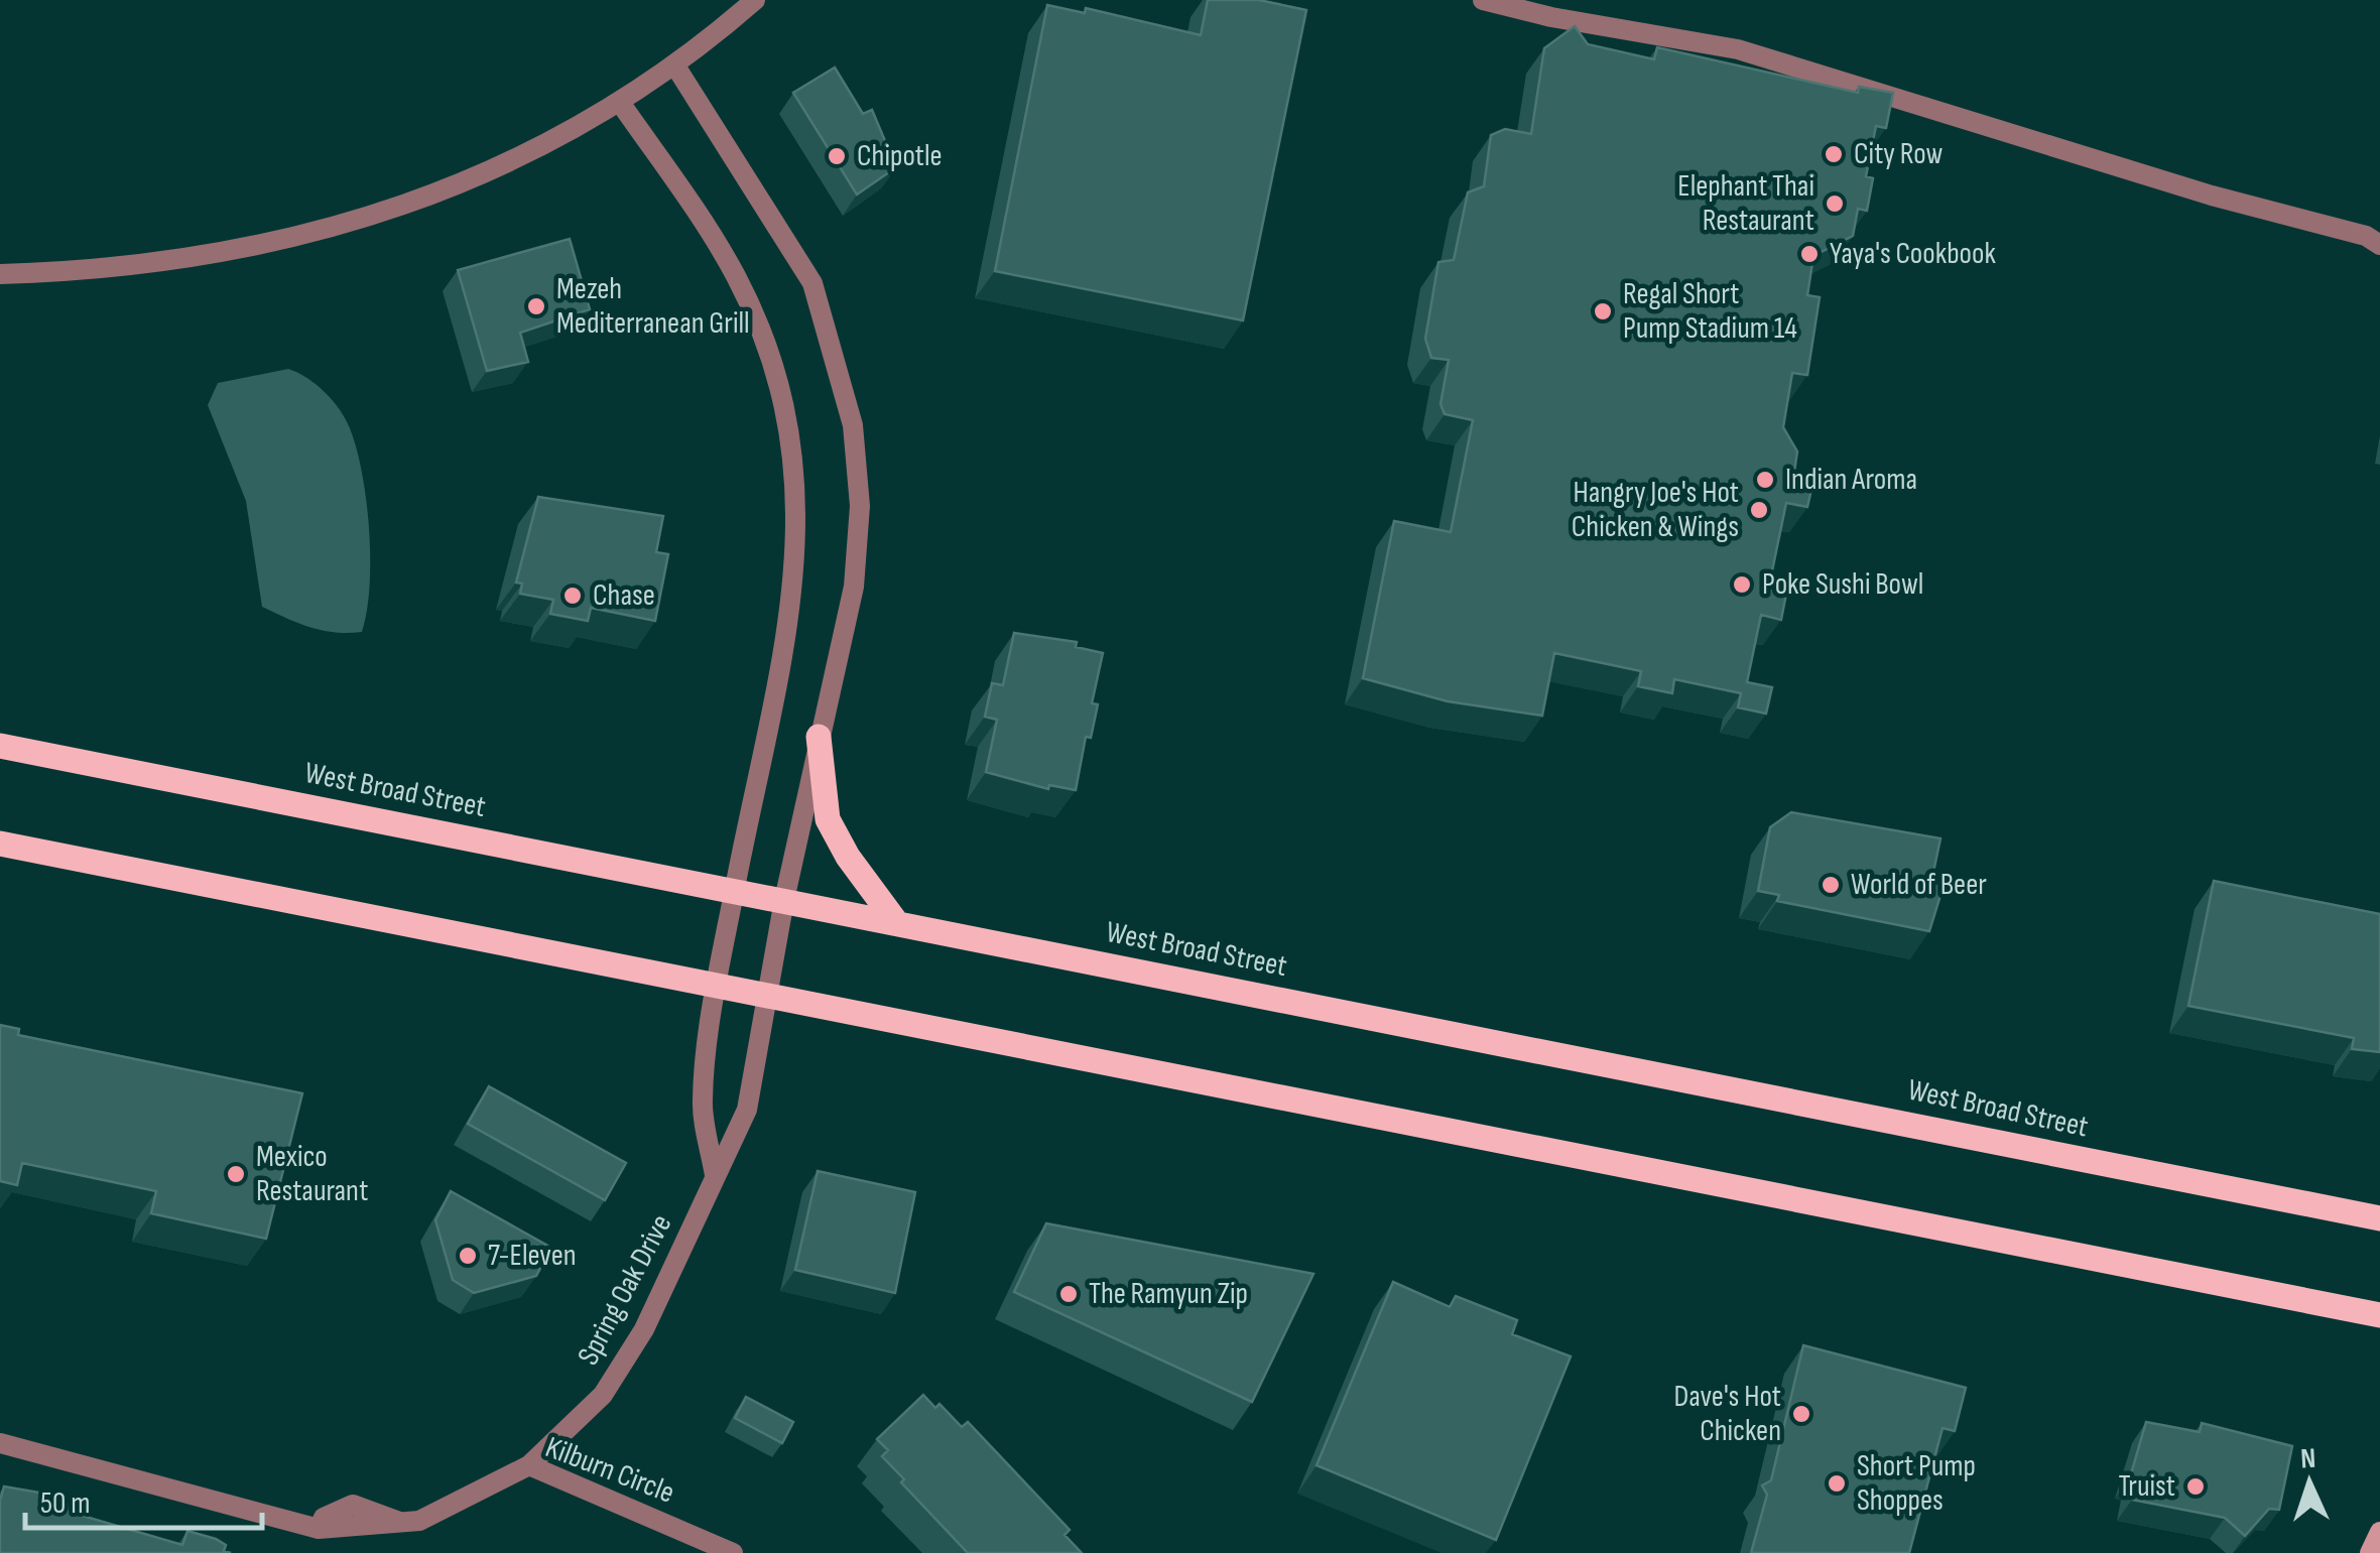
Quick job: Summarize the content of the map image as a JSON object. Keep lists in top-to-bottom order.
{
  "streets": {
    "main road": ["West Broad Street"],
    "street": ["Spring Oak Drive", "Kilburn Circle"]
  },
  "crossings": [
    ["West Broad Street", "Spring Oak Drive"],
    ["Spring Oak Drive", "Kilburn Circle"]
  ],
  "places": [
    "City Row",
    "Chipotle",
    "Elephant Thai Restaurant",
    "Yaya's Cookbook",
    "Mezeh Mediterranean Grill",
    "Regal Short Pump Stadium 14",
    "Indian Aroma",
    "Hangry Joe's Hot Chicken & Wings",
    "Poke Sushi Bowl",
    "Chase",
    "World of Beer",
    "Mexico Restaurant",
    "7-Eleven",
    "The Ramyun Zip",
    "Dave's Hot Chicken",
    "Short Pump Shoppes",
    "Truist"
  ],
  "scale_bar": "50 m",
  "north": "top"
}
